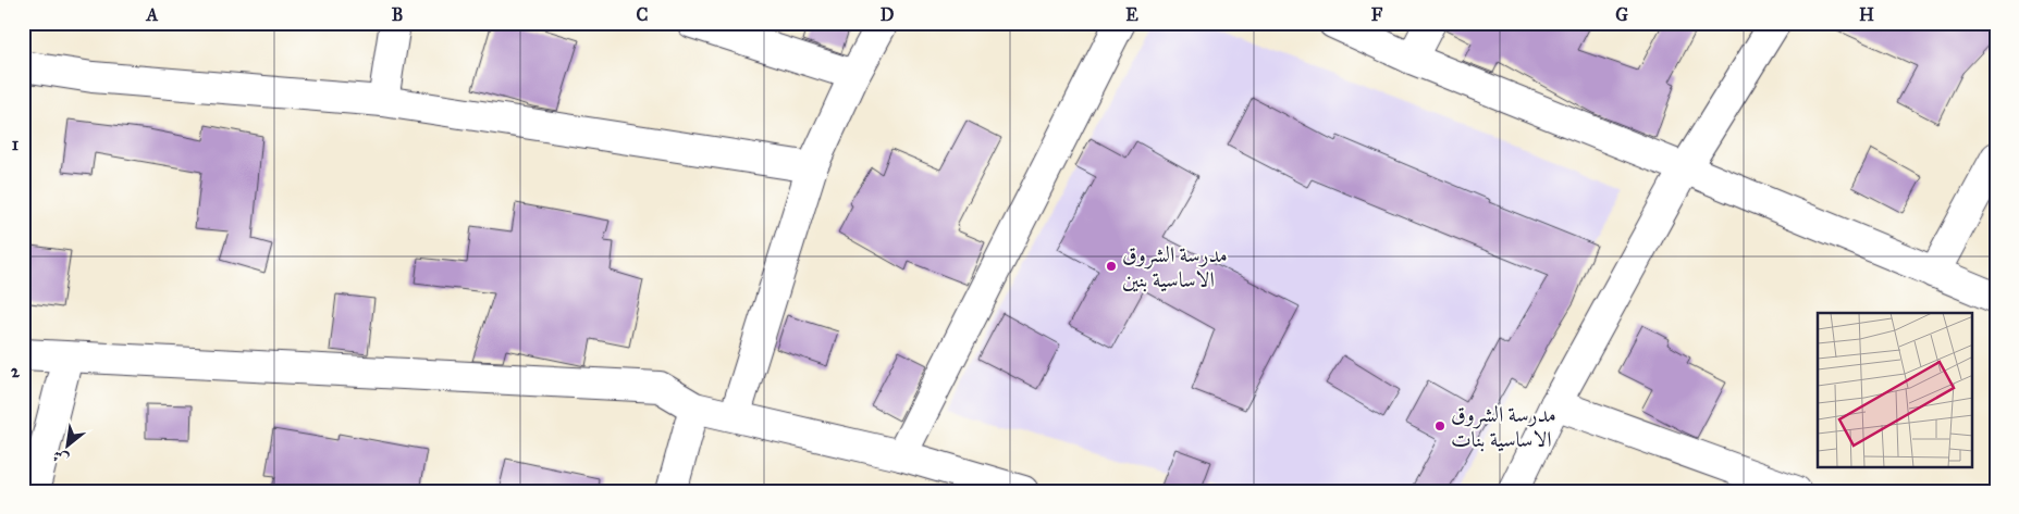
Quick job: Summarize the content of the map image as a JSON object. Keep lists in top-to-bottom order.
{
  "places": ["مدرسة الشروق الاساسية بنين", "مدرسة الشروق الاساسية بنات"],
  "north": "bottom left",
  "grid": {
    "columns": [
      "A",
      "B",
      "C",
      "D",
      "E",
      "F",
      "G",
      "H"
    ],
    "rows": ["1", "2"]
  }
}
